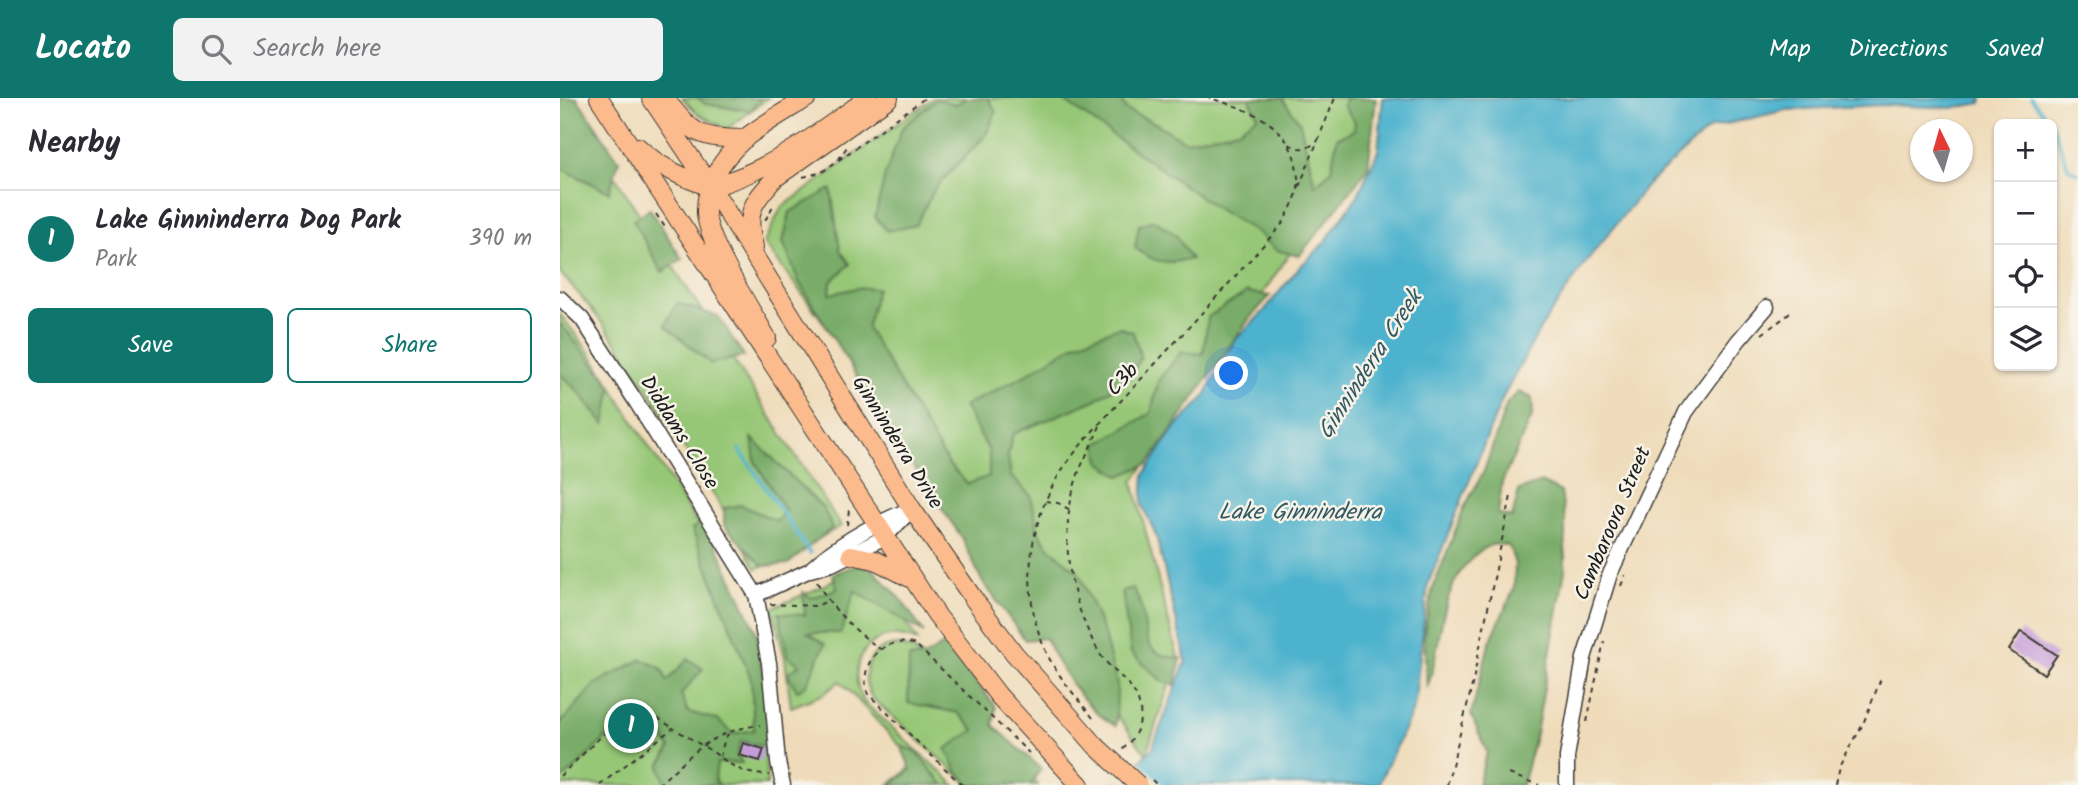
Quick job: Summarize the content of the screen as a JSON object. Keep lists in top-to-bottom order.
{
  "streets": {
    "main road": ["Ginninderra Drive"],
    "street": ["Diddams Close", "Cambaroora Street"],
    "path": ["C3b"]
  },
  "water": ["Ginninderra Creek", "Lake Ginninderra"],
  "north": "top",
  "page": {
    "header": "Locato",
    "search": "Search here",
    "nav": ["Map", "Directions", "Saved"],
    "heading": "Nearby",
    "map_buttons": ["+", "−"],
    "list": [
      {
        "mark": "1",
        "name": "Lake Ginninderra Dog Park",
        "note": "Park",
        "value": "390 m"
      }
    ],
    "buttons": ["Save", "Share"],
    "pins": "1"
  }
}
